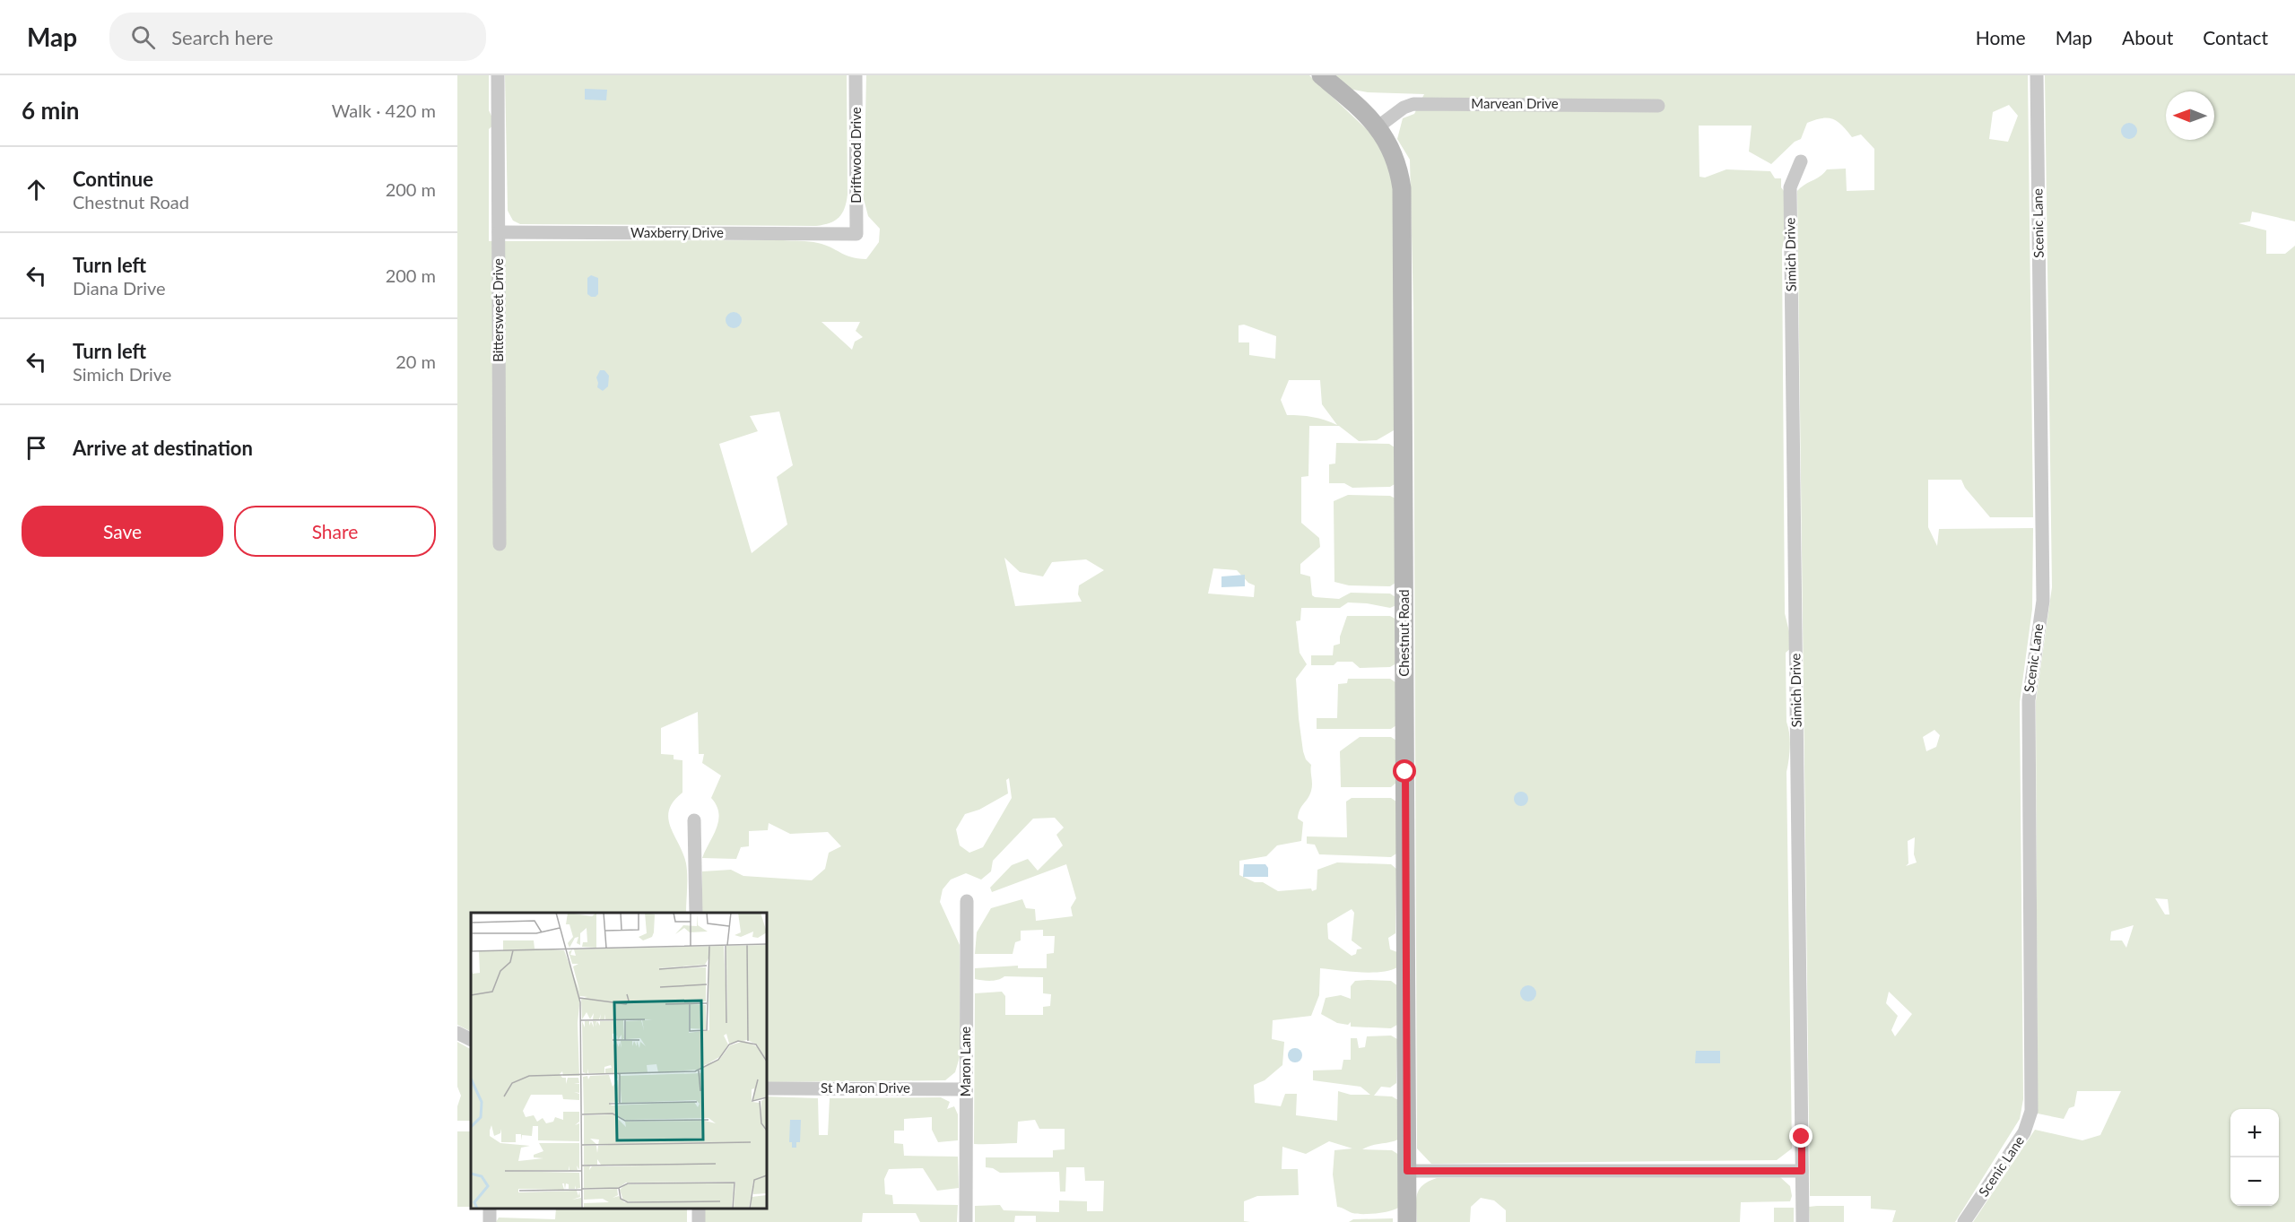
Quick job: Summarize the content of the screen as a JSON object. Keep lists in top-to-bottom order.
{
  "streets": {
    "street": [
      "Marvean Drive",
      "Driftwood Drive",
      "Scenic Lane",
      "Waxberry Drive",
      "Simich Drive",
      "Bittersweet Drive",
      "Chestnut Road",
      "Maron Lane",
      "St Maron Drive"
    ]
  },
  "crossings": [
    ["Marvean Drive", "Chestnut Road"],
    ["Driftwood Drive", "Waxberry Drive"],
    ["Waxberry Drive", "Bittersweet Drive"],
    ["Maron Lane", "St Maron Drive"]
  ],
  "north": "left",
  "page": {
    "header": "Map",
    "search": "Search here",
    "nav": [
      "Home",
      "Map",
      "About",
      "Contact"
    ],
    "heading": ["6 min", "Walk · 420 m"],
    "list": [
      ["Continue", "Chestnut Road", "200 m"],
      ["Turn left", "Diana Drive", "200 m"],
      ["Turn left", "Simich Drive", "20 m"],
      "Arrive at destination"
    ],
    "buttons": ["Save", "Share"],
    "map_buttons": ["+", "−"]
  }
}
